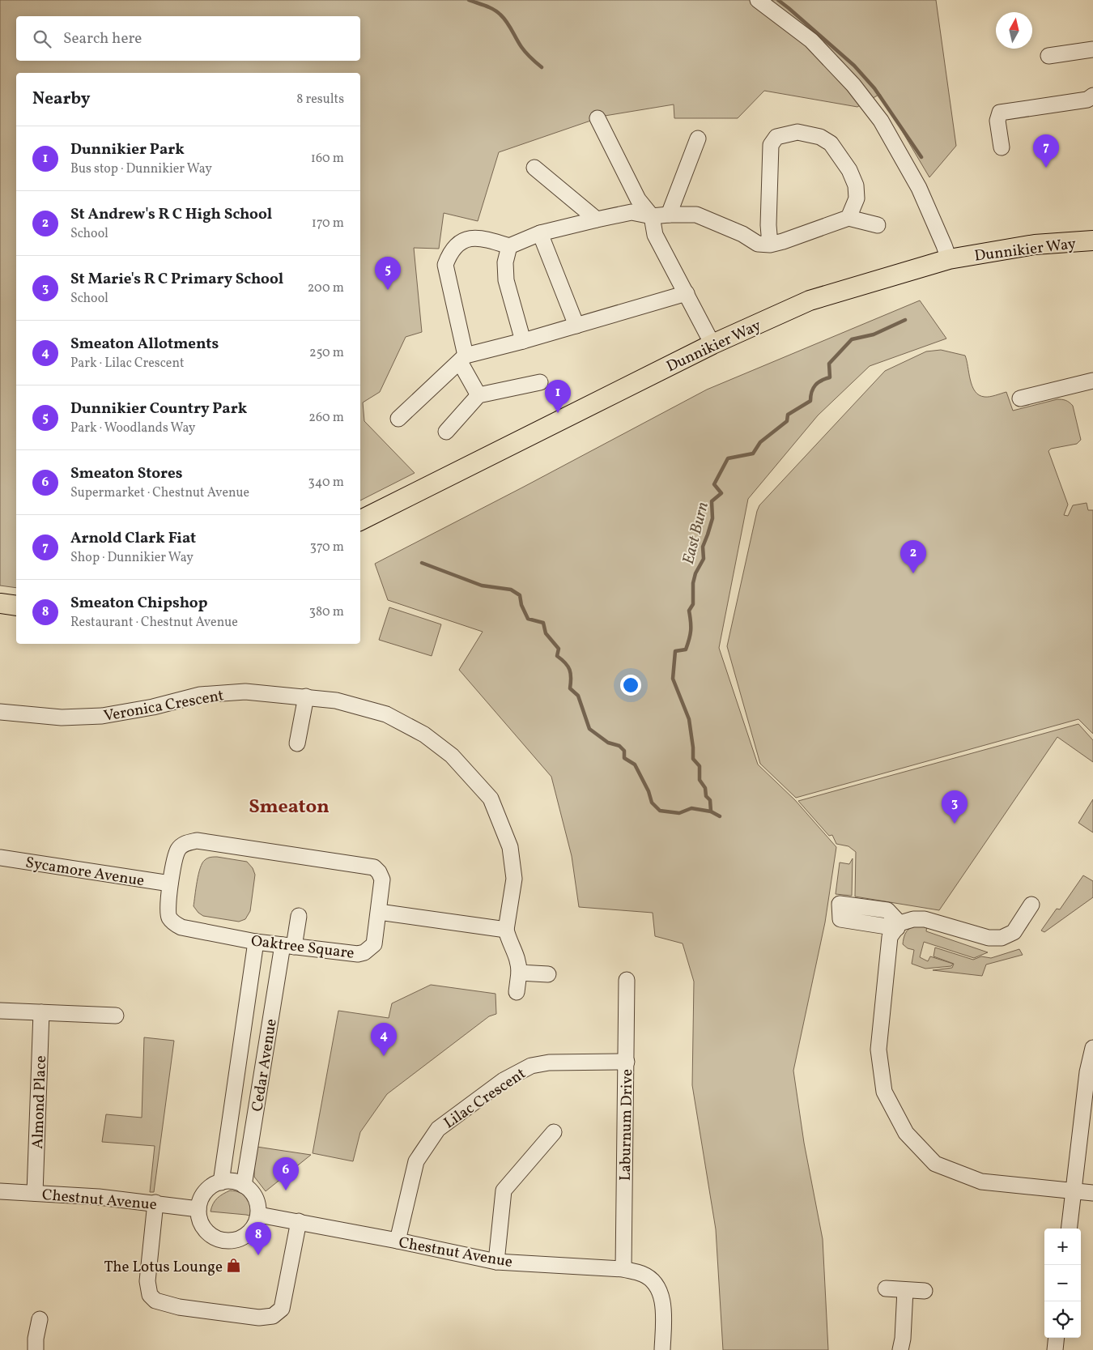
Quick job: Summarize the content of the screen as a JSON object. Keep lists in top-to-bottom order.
{
  "streets": {
    "main road": ["Dunnikier Way"],
    "street": [
      "Veronica Crescent",
      "Sycamore Avenue",
      "Oaktree Square",
      "Cedar Avenue",
      "Lilac Crescent",
      "Almond Place",
      "Laburnum Drive",
      "Chestnut Avenue"
    ]
  },
  "crossings": [
    ["Sycamore Avenue", "Oaktree Square"],
    ["Oaktree Square", "Cedar Avenue"],
    ["Cedar Avenue", "Chestnut Avenue"],
    ["Lilac Crescent", "Laburnum Drive"],
    ["Lilac Crescent", "Chestnut Avenue"],
    ["Almond Place", "Chestnut Avenue"],
    ["Laburnum Drive", "Chestnut Avenue"]
  ],
  "districts": ["Smeaton"],
  "water": ["East Burn"],
  "places": {
    "shop": ["The Lotus Lounge"]
  },
  "north": "top",
  "page": {
    "search": "Search here",
    "heading": ["Nearby", "8 results"],
    "list": [
      {
        "mark": "1",
        "name": "Dunnikier Park",
        "note": "Bus stop · Dunnikier Way",
        "value": "160 m"
      },
      {
        "mark": "2",
        "name": "St Andrew's R C High School",
        "note": "School",
        "value": "170 m"
      },
      {
        "mark": "3",
        "name": "St Marie's R C Primary School",
        "note": "School",
        "value": "200 m"
      },
      {
        "mark": "4",
        "name": "Smeaton Allotments",
        "note": "Park · Lilac Crescent",
        "value": "250 m"
      },
      {
        "mark": "5",
        "name": "Dunnikier Country Park",
        "note": "Park · Woodlands Way",
        "value": "260 m"
      },
      {
        "mark": "6",
        "name": "Smeaton Stores",
        "note": "Supermarket · Chestnut Avenue",
        "value": "340 m"
      },
      {
        "mark": "7",
        "name": "Arnold Clark Fiat",
        "note": "Shop · Dunnikier Way",
        "value": "370 m"
      },
      {
        "mark": "8",
        "name": "Smeaton Chipshop",
        "note": "Restaurant · Chestnut Avenue",
        "value": "380 m"
      }
    ],
    "pins": [
      "7",
      "5",
      "1",
      "2",
      "3",
      "4",
      "6",
      "8"
    ],
    "map_buttons": ["+", "−"]
  }
}
